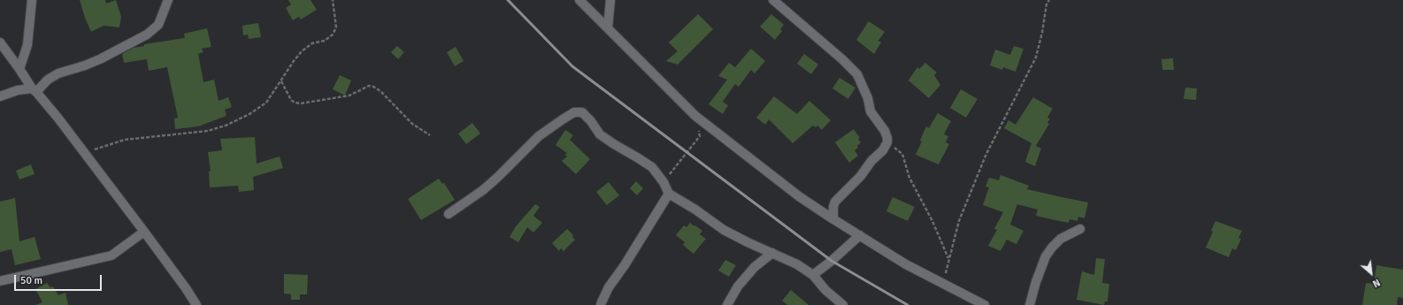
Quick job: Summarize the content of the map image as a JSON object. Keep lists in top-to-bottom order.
{
  "scale_bar": "50 m",
  "north": "bottom right"
}
